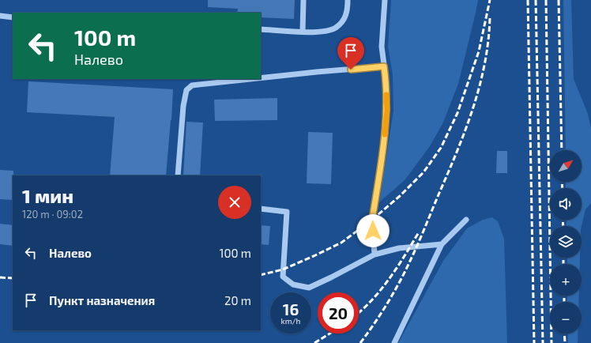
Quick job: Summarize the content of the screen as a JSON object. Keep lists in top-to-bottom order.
{
  "north": "top right",
  "page": {
    "turn": ["100 m", "Налево"],
    "map_buttons": ["+", "−"],
    "heading": ["1 мин", "120 m · 09:02"],
    "list": [
      {
        "name": "Налево",
        "value": "100 m"
      },
      {
        "name": "Пункт назначения",
        "value": "20 m"
      }
    ],
    "speed": "16 km/h",
    "limit": "20"
  }
}
